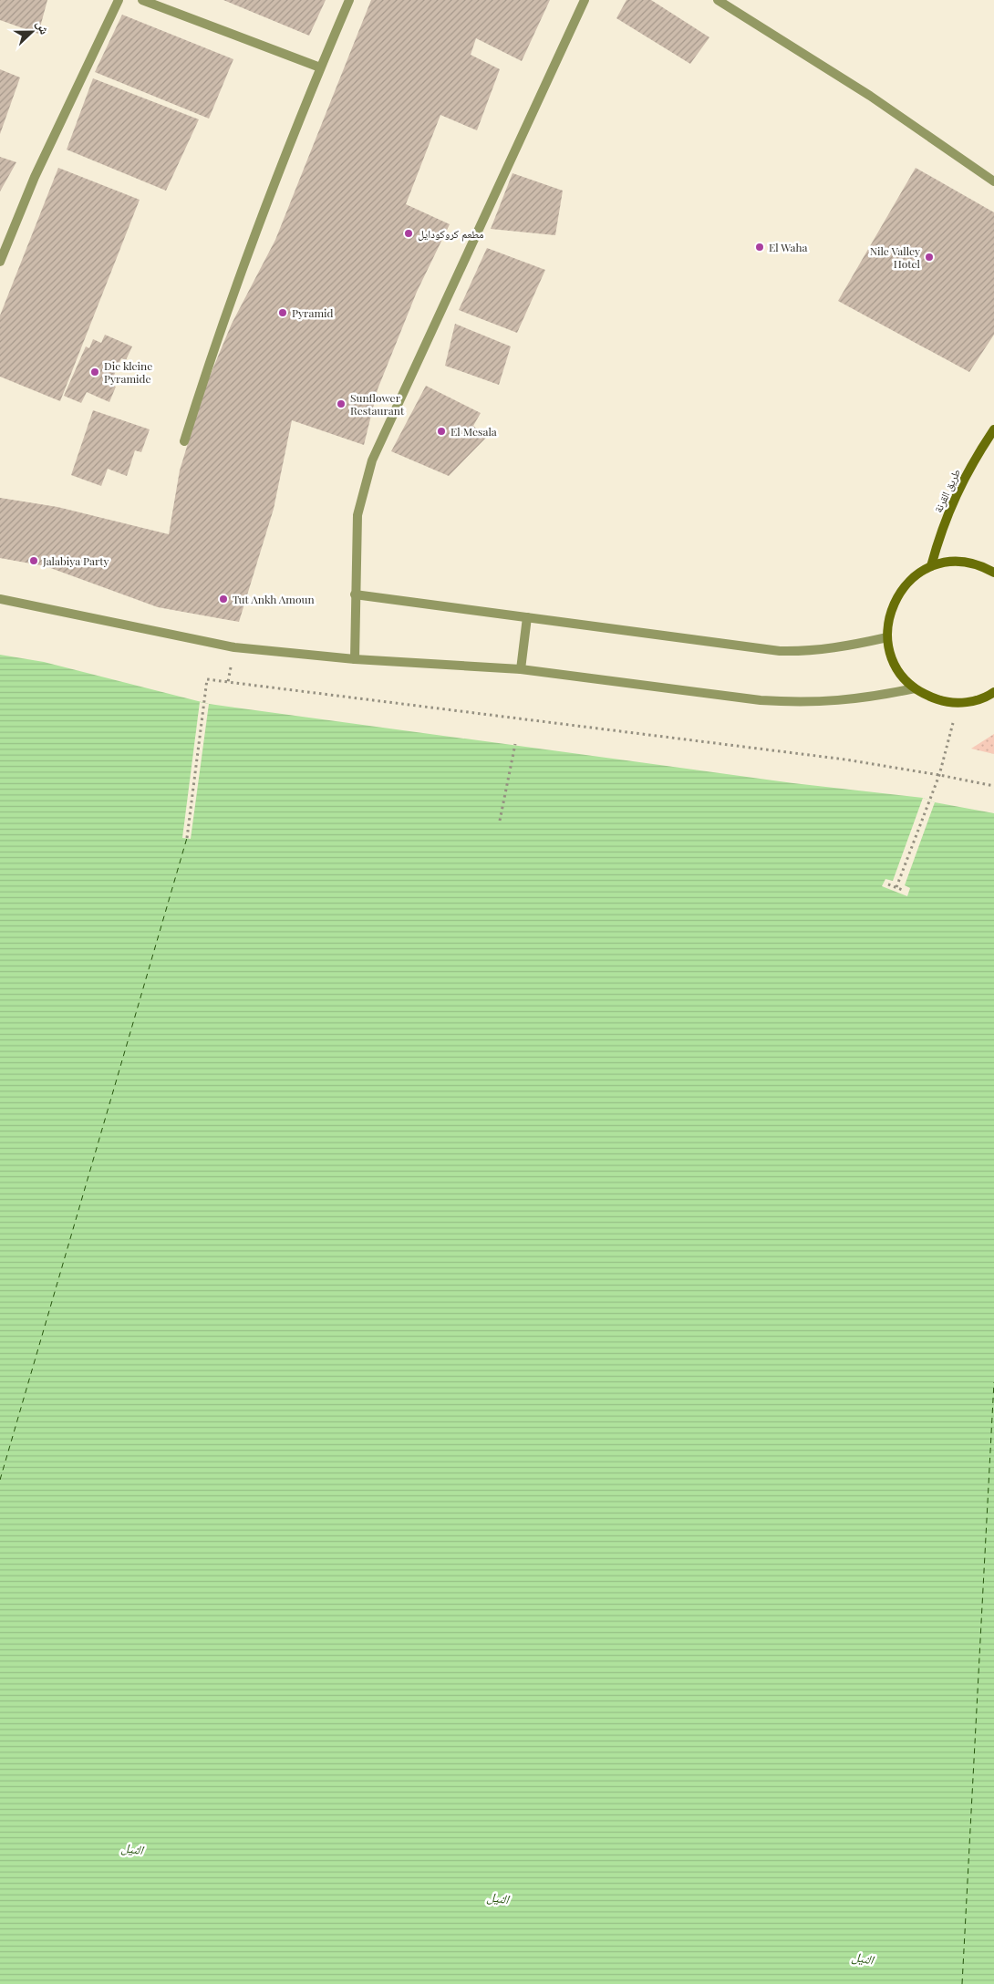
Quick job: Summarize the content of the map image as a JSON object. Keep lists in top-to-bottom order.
{
  "streets": {
    "street": ["طريق القرنة"]
  },
  "water": ["النيل"],
  "places": [
    "مطعم كروكودايل",
    "El Waha",
    "Nile Valley Hotel",
    "Pyramid",
    "Die kleine Pyramide",
    "Sunflower Restaurant",
    "El Mesala",
    "Jalabiya Party",
    "Tut Ankh Amoun"
  ],
  "north": "right"
}
